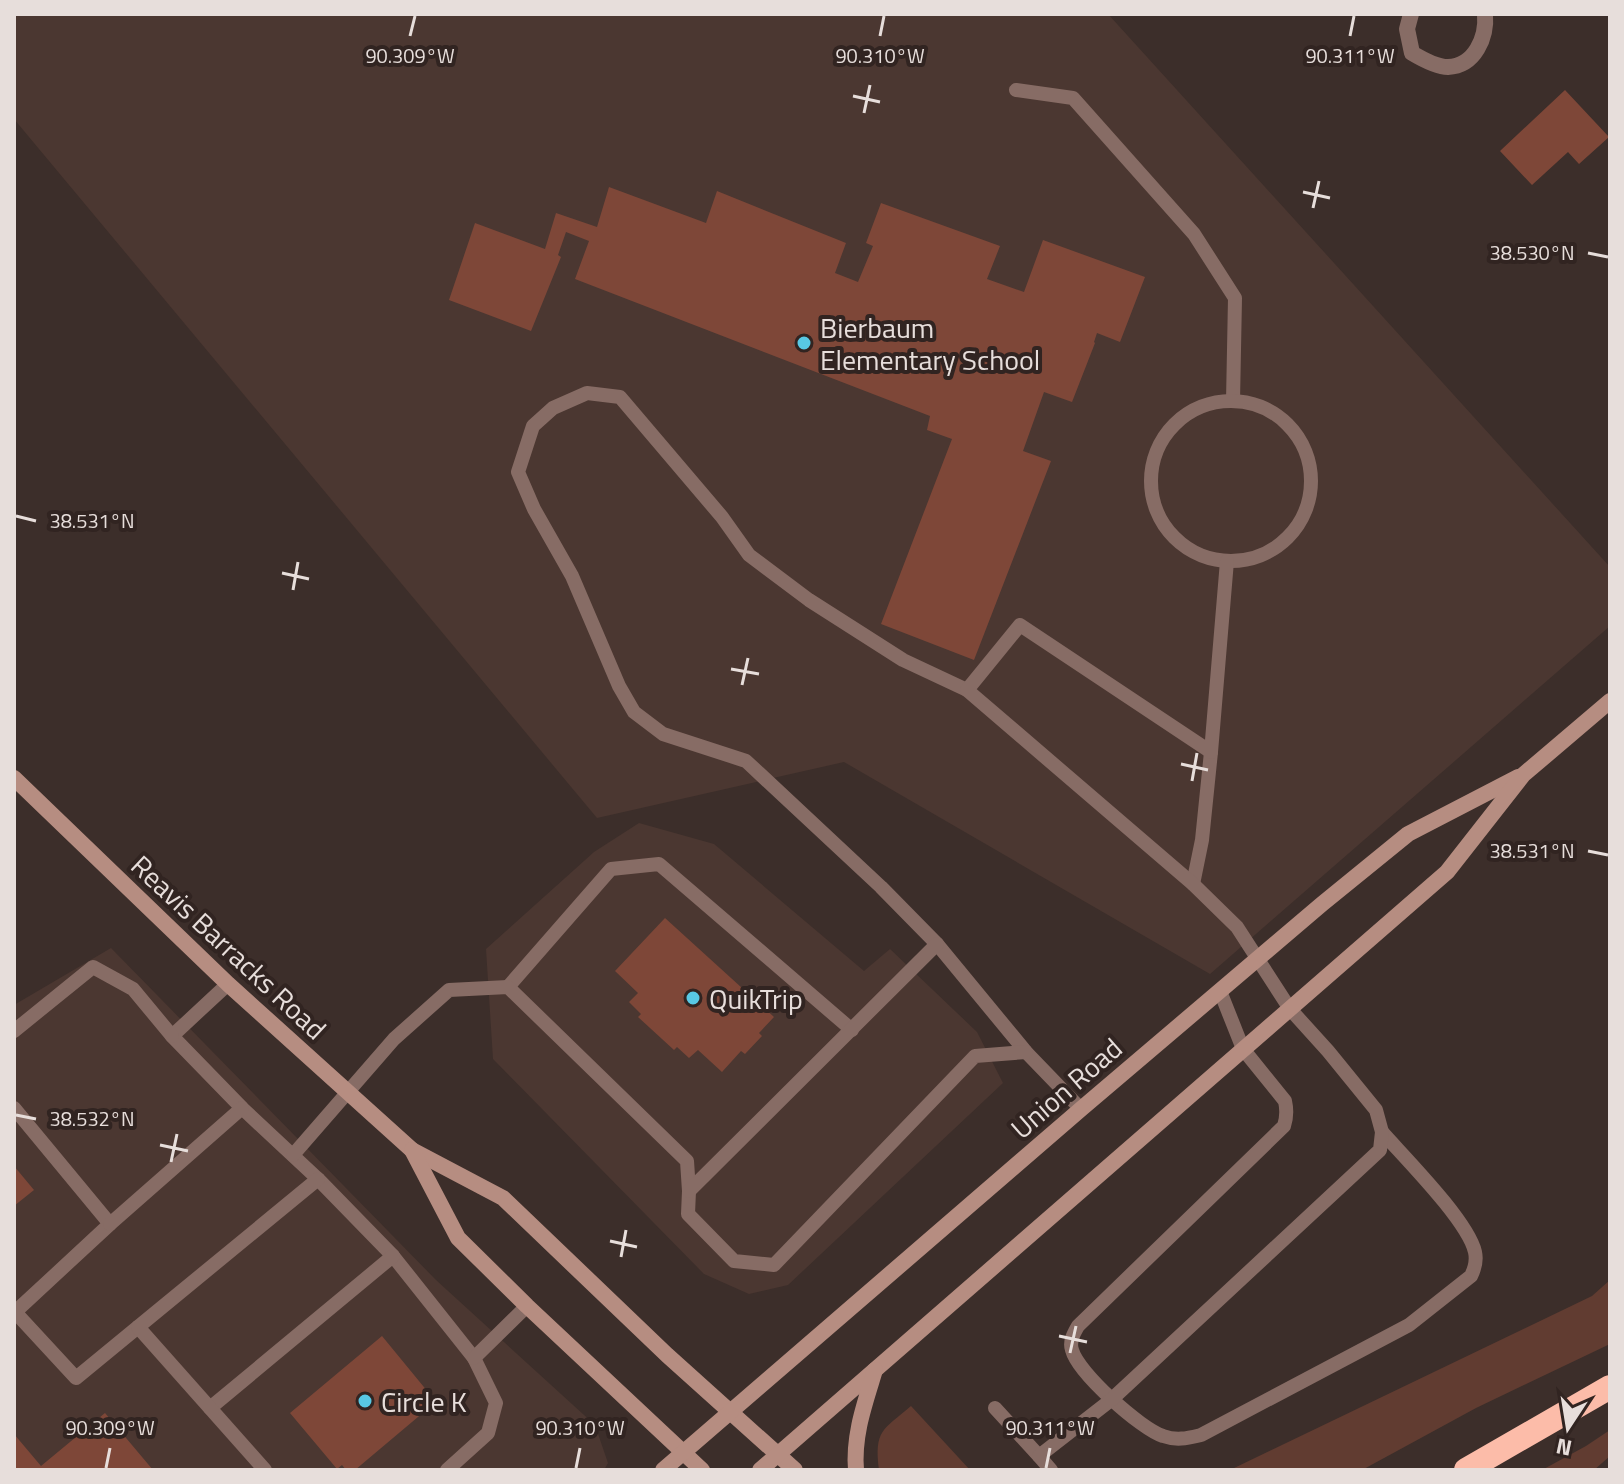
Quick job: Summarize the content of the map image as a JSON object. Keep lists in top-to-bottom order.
{
  "streets": {
    "main road": ["Reavis Barracks Road", "Union Road"]
  },
  "crossings": [
    ["Reavis Barracks Road", "Union Road"]
  ],
  "places": ["Bierbaum Elementary School", "QuikTrip", "Circle K"],
  "north": "bottom",
  "coordinates": [
    "90.309°W",
    "90.310°W",
    "90.311°W",
    "38.530°N",
    "38.531°N",
    "38.532°N"
  ]
}
